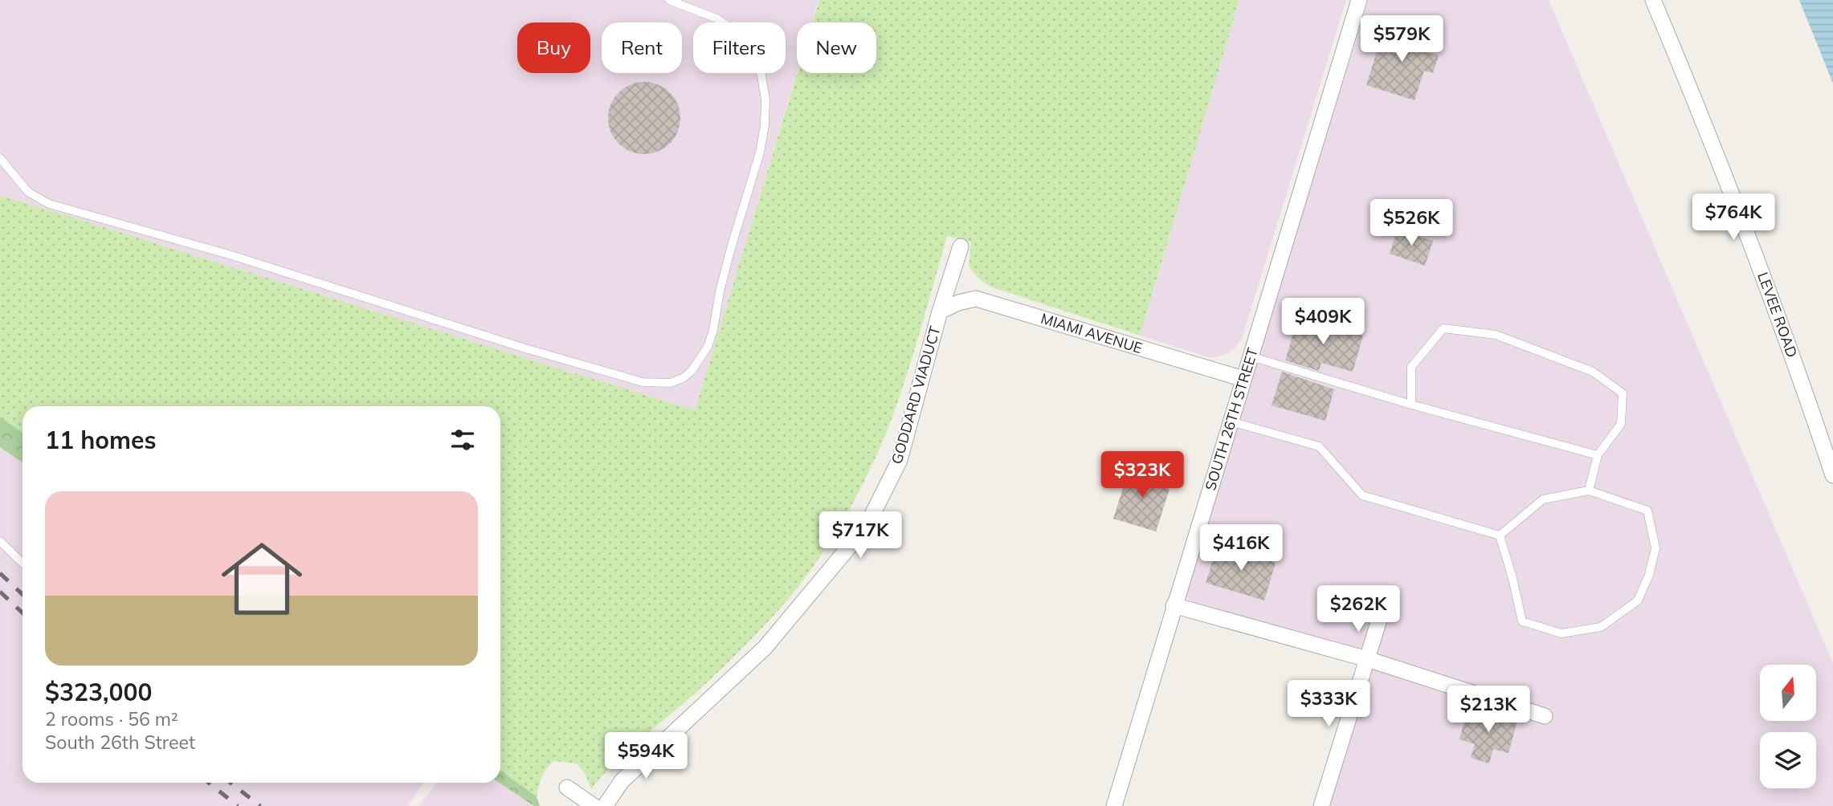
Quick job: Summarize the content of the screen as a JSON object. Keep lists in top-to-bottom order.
{
  "streets": {
    "street": [
      "LEVEE ROAD",
      "MIAMI AVENUE",
      "GODDARD VIADUCT",
      "SOUTH 26TH STREET"
    ]
  },
  "crossings": [
    ["MIAMI AVENUE", "GODDARD VIADUCT"],
    ["MIAMI AVENUE", "SOUTH 26TH STREET"]
  ],
  "north": "top",
  "page": {
    "price": [
      "$579K",
      "$764K",
      "$526K",
      "$409K",
      "$323K",
      "$717K",
      "$416K",
      "$262K",
      "$333K",
      "$213K",
      "$594K"
    ],
    "chip": [
      "Buy",
      "Rent",
      "Filters",
      "New"
    ],
    "heading": "11 homes",
    "list": [
      {
        "name": "$323,000",
        "note": "2 rooms · 56 m² · South 26th Street"
      }
    ]
  }
}
